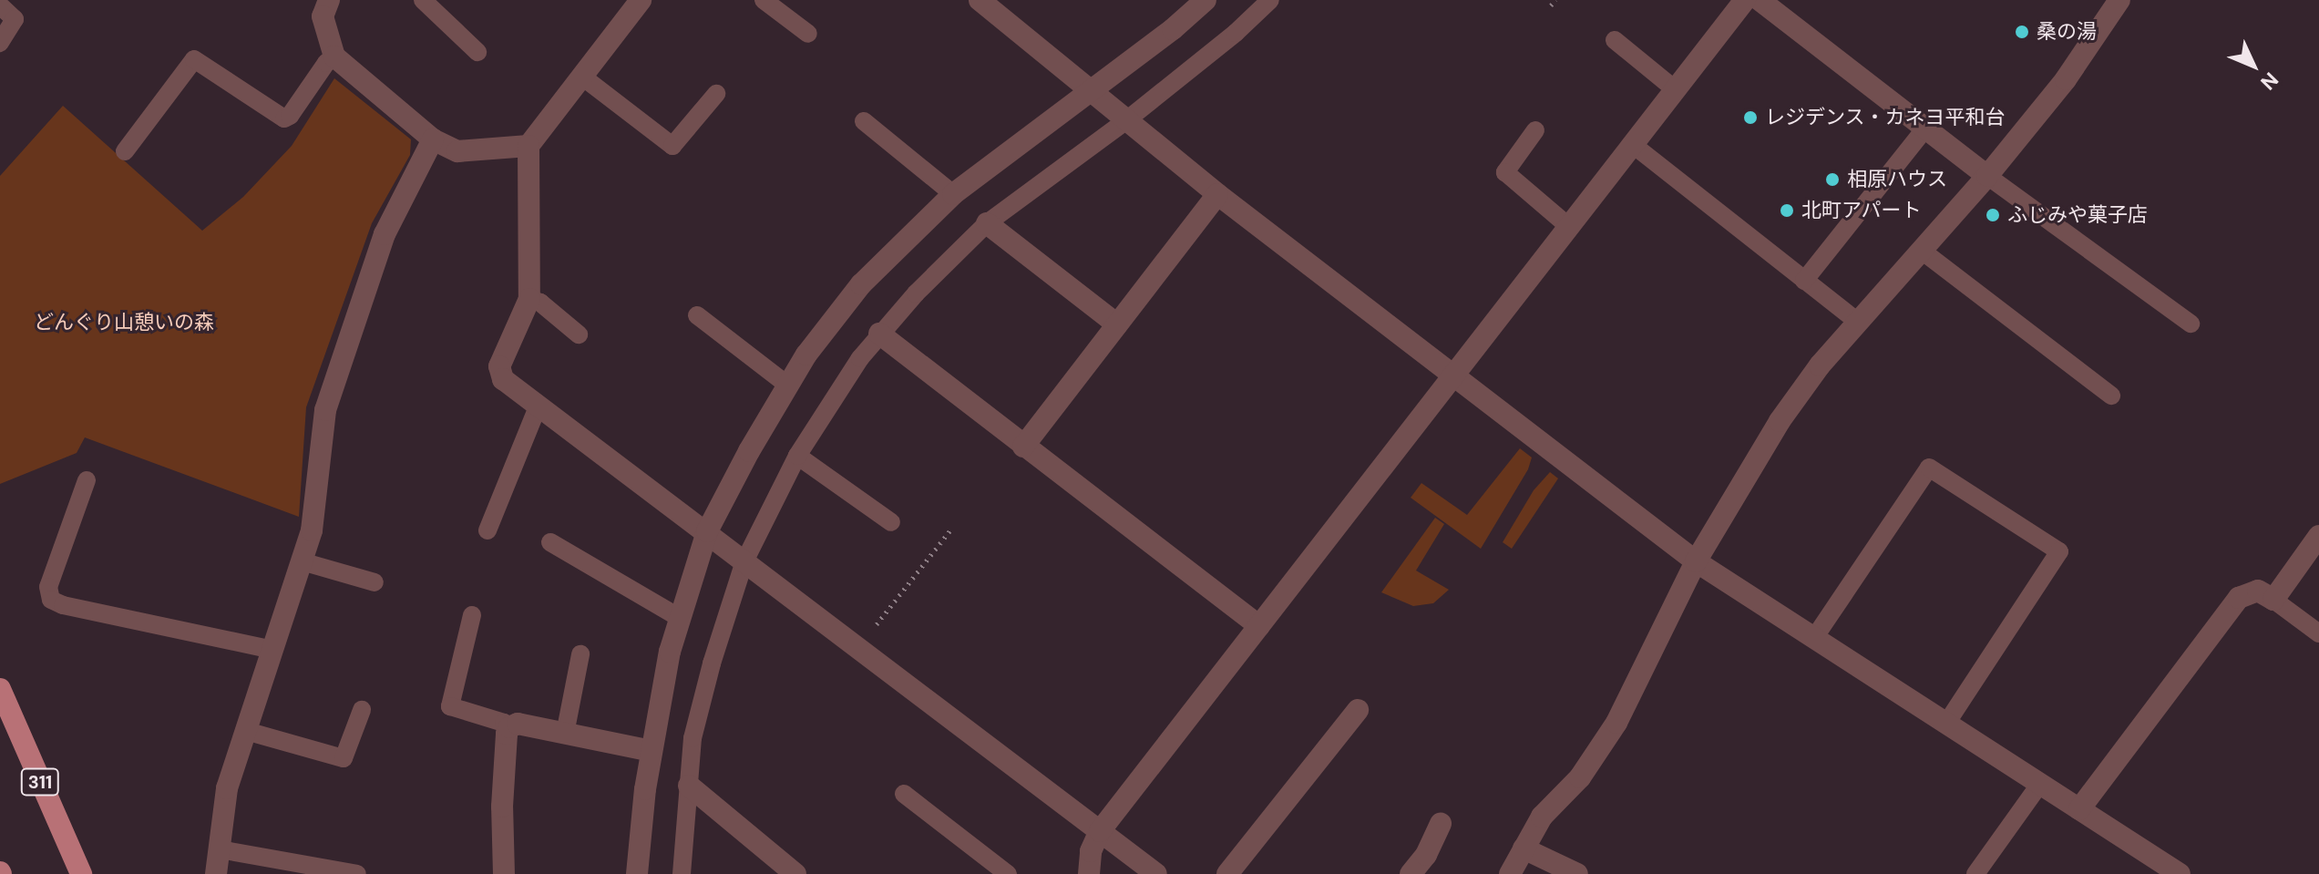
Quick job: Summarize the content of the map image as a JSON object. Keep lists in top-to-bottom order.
{
  "streets": {
    "main road": ["311"]
  },
  "parks": ["どんぐり山憩いの森"],
  "places": [
    "桑の湯",
    "レジデンス・カネヨ平和台",
    "相原ハウス",
    "北町アパート",
    "ふじみや菓子店"
  ],
  "north": "bottom right"
}
